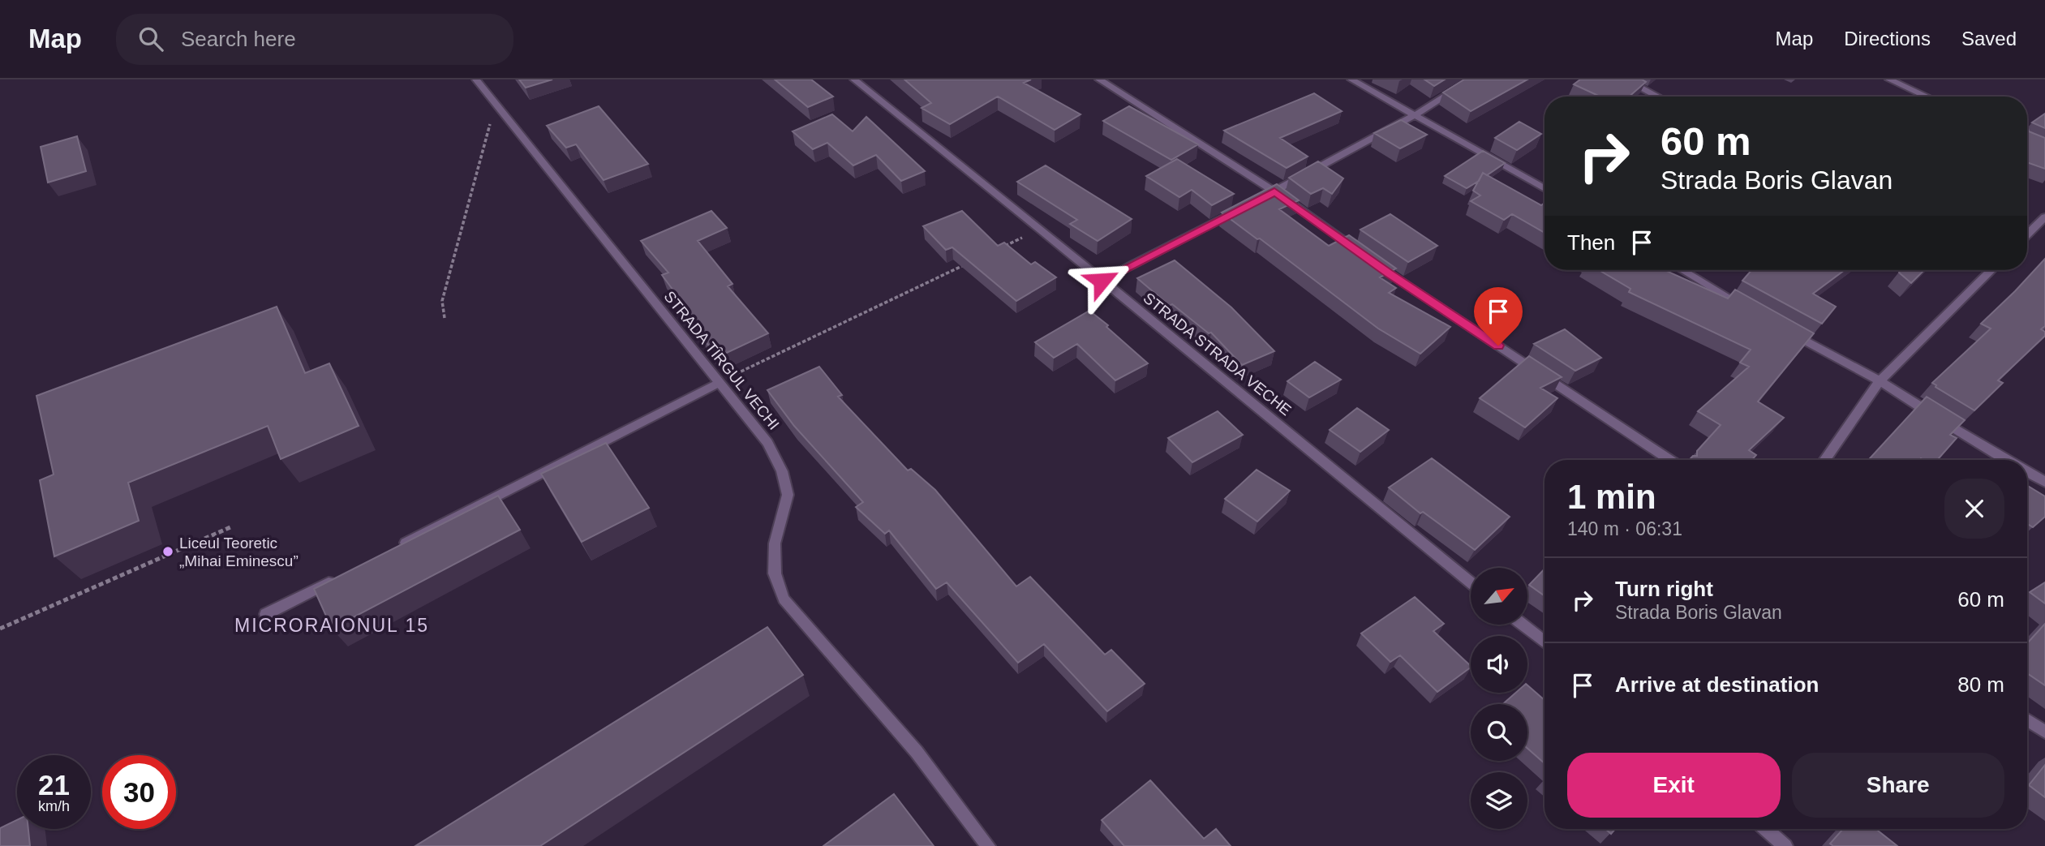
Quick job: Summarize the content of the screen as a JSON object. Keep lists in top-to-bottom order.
{
  "streets": {
    "street": ["STRADA STRADA VECHE", "STRADA TÎRGUL VECHI"]
  },
  "districts": ["MICRORAIONUL 15"],
  "places": ["Liceul Teoretic „Mihai Eminescu”"],
  "north": "top right",
  "page": {
    "header": "Map",
    "search": "Search here",
    "nav": ["Map", "Directions", "Saved"],
    "turn": ["60 m", "Strada Boris Glavan"],
    "then": "Then",
    "heading": ["1 min", "140 m · 06:31"],
    "list": [
      {
        "name": "Turn right",
        "note": "Strada Boris Glavan",
        "value": "60 m"
      },
      {
        "name": "Arrive at destination",
        "value": "80 m"
      }
    ],
    "buttons": ["Exit", "Share"],
    "speed": "21 km/h",
    "limit": "30"
  }
}
